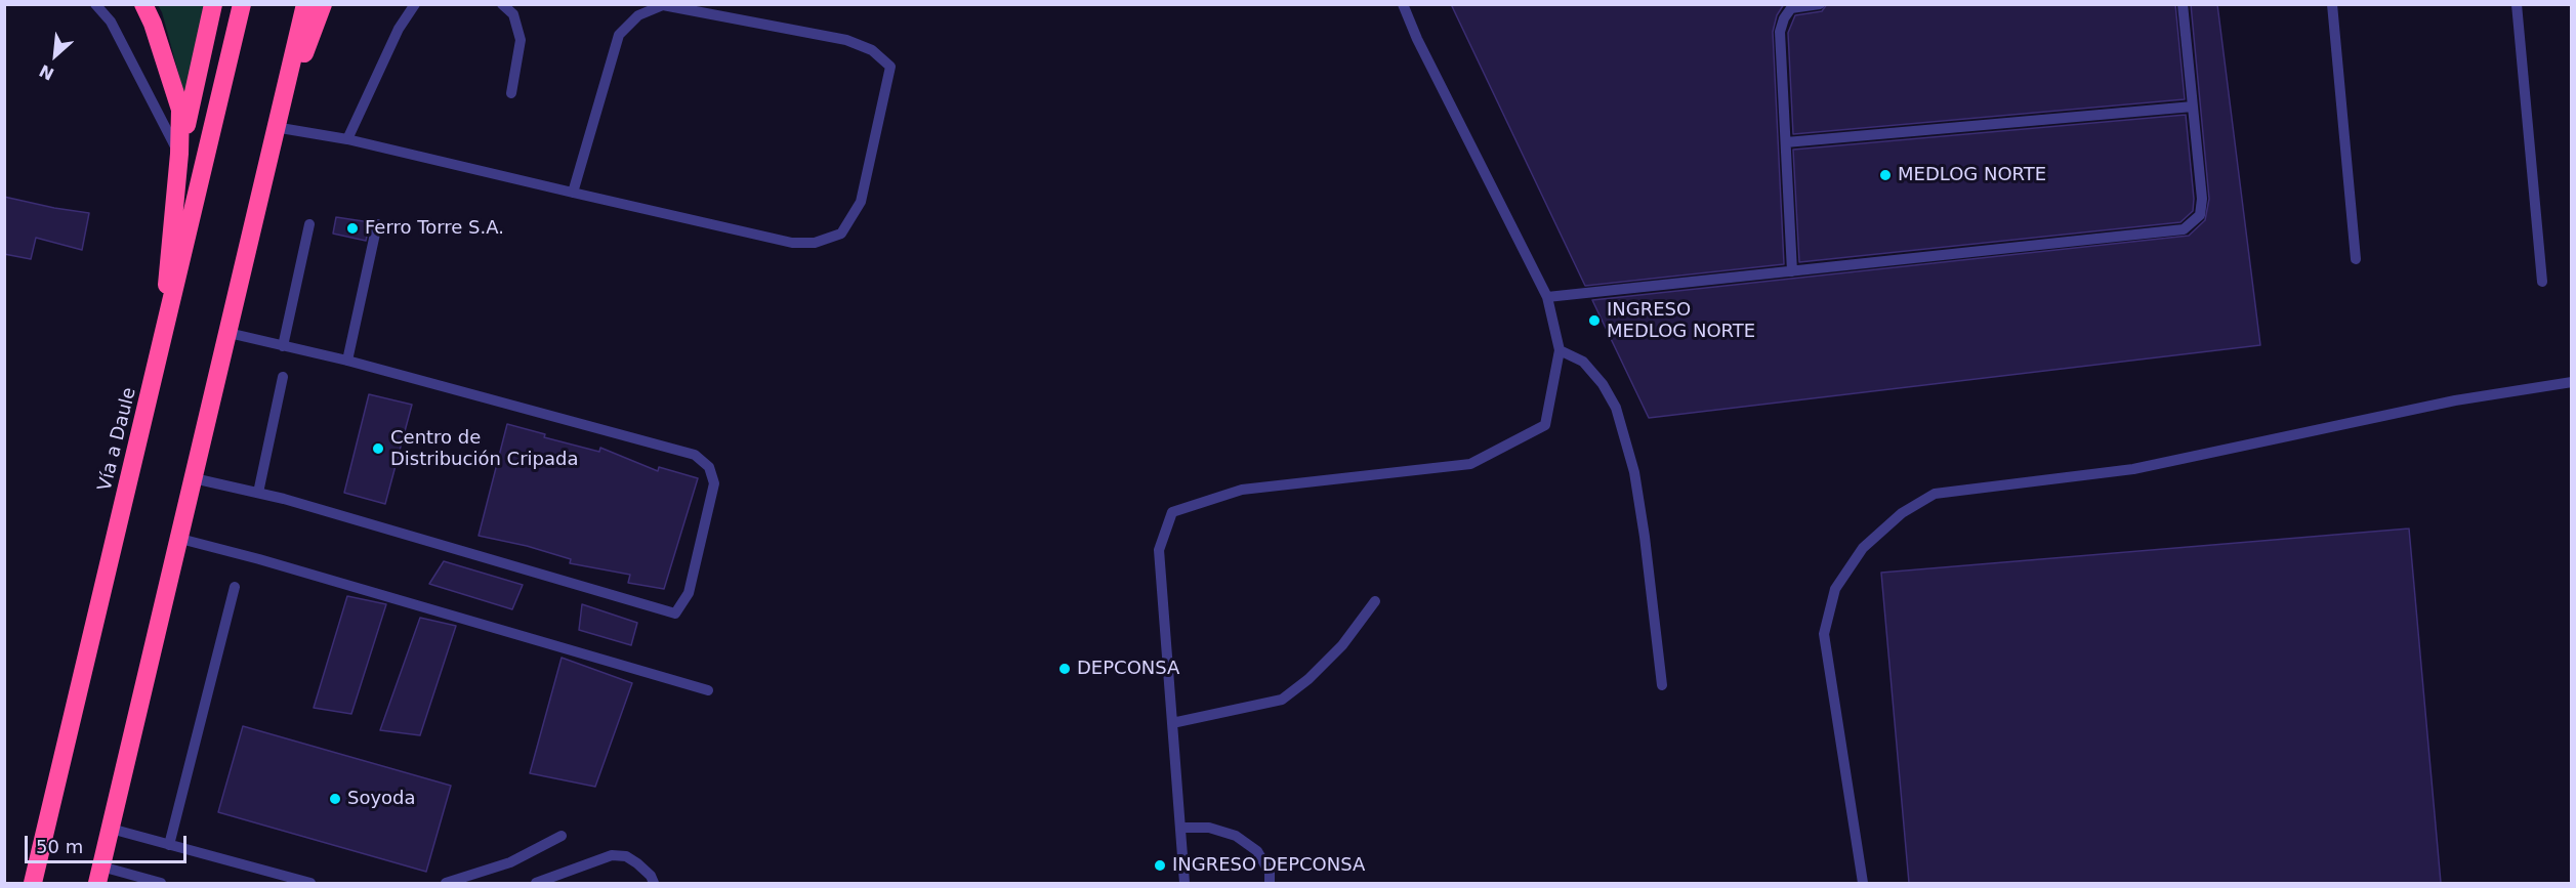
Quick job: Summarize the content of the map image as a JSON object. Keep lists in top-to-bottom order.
{
  "streets": {
    "highway": ["Vía a Daule"]
  },
  "places": [
    "MEDLOG NORTE",
    "Ferro Torre S.A.",
    "INGRESO MEDLOG NORTE",
    "Centro de Distribución Cripada",
    "DEPCONSA",
    "Soyoda",
    "INGRESO DEPCONSA"
  ],
  "scale_bar": "50 m",
  "north": "bottom left"
}
